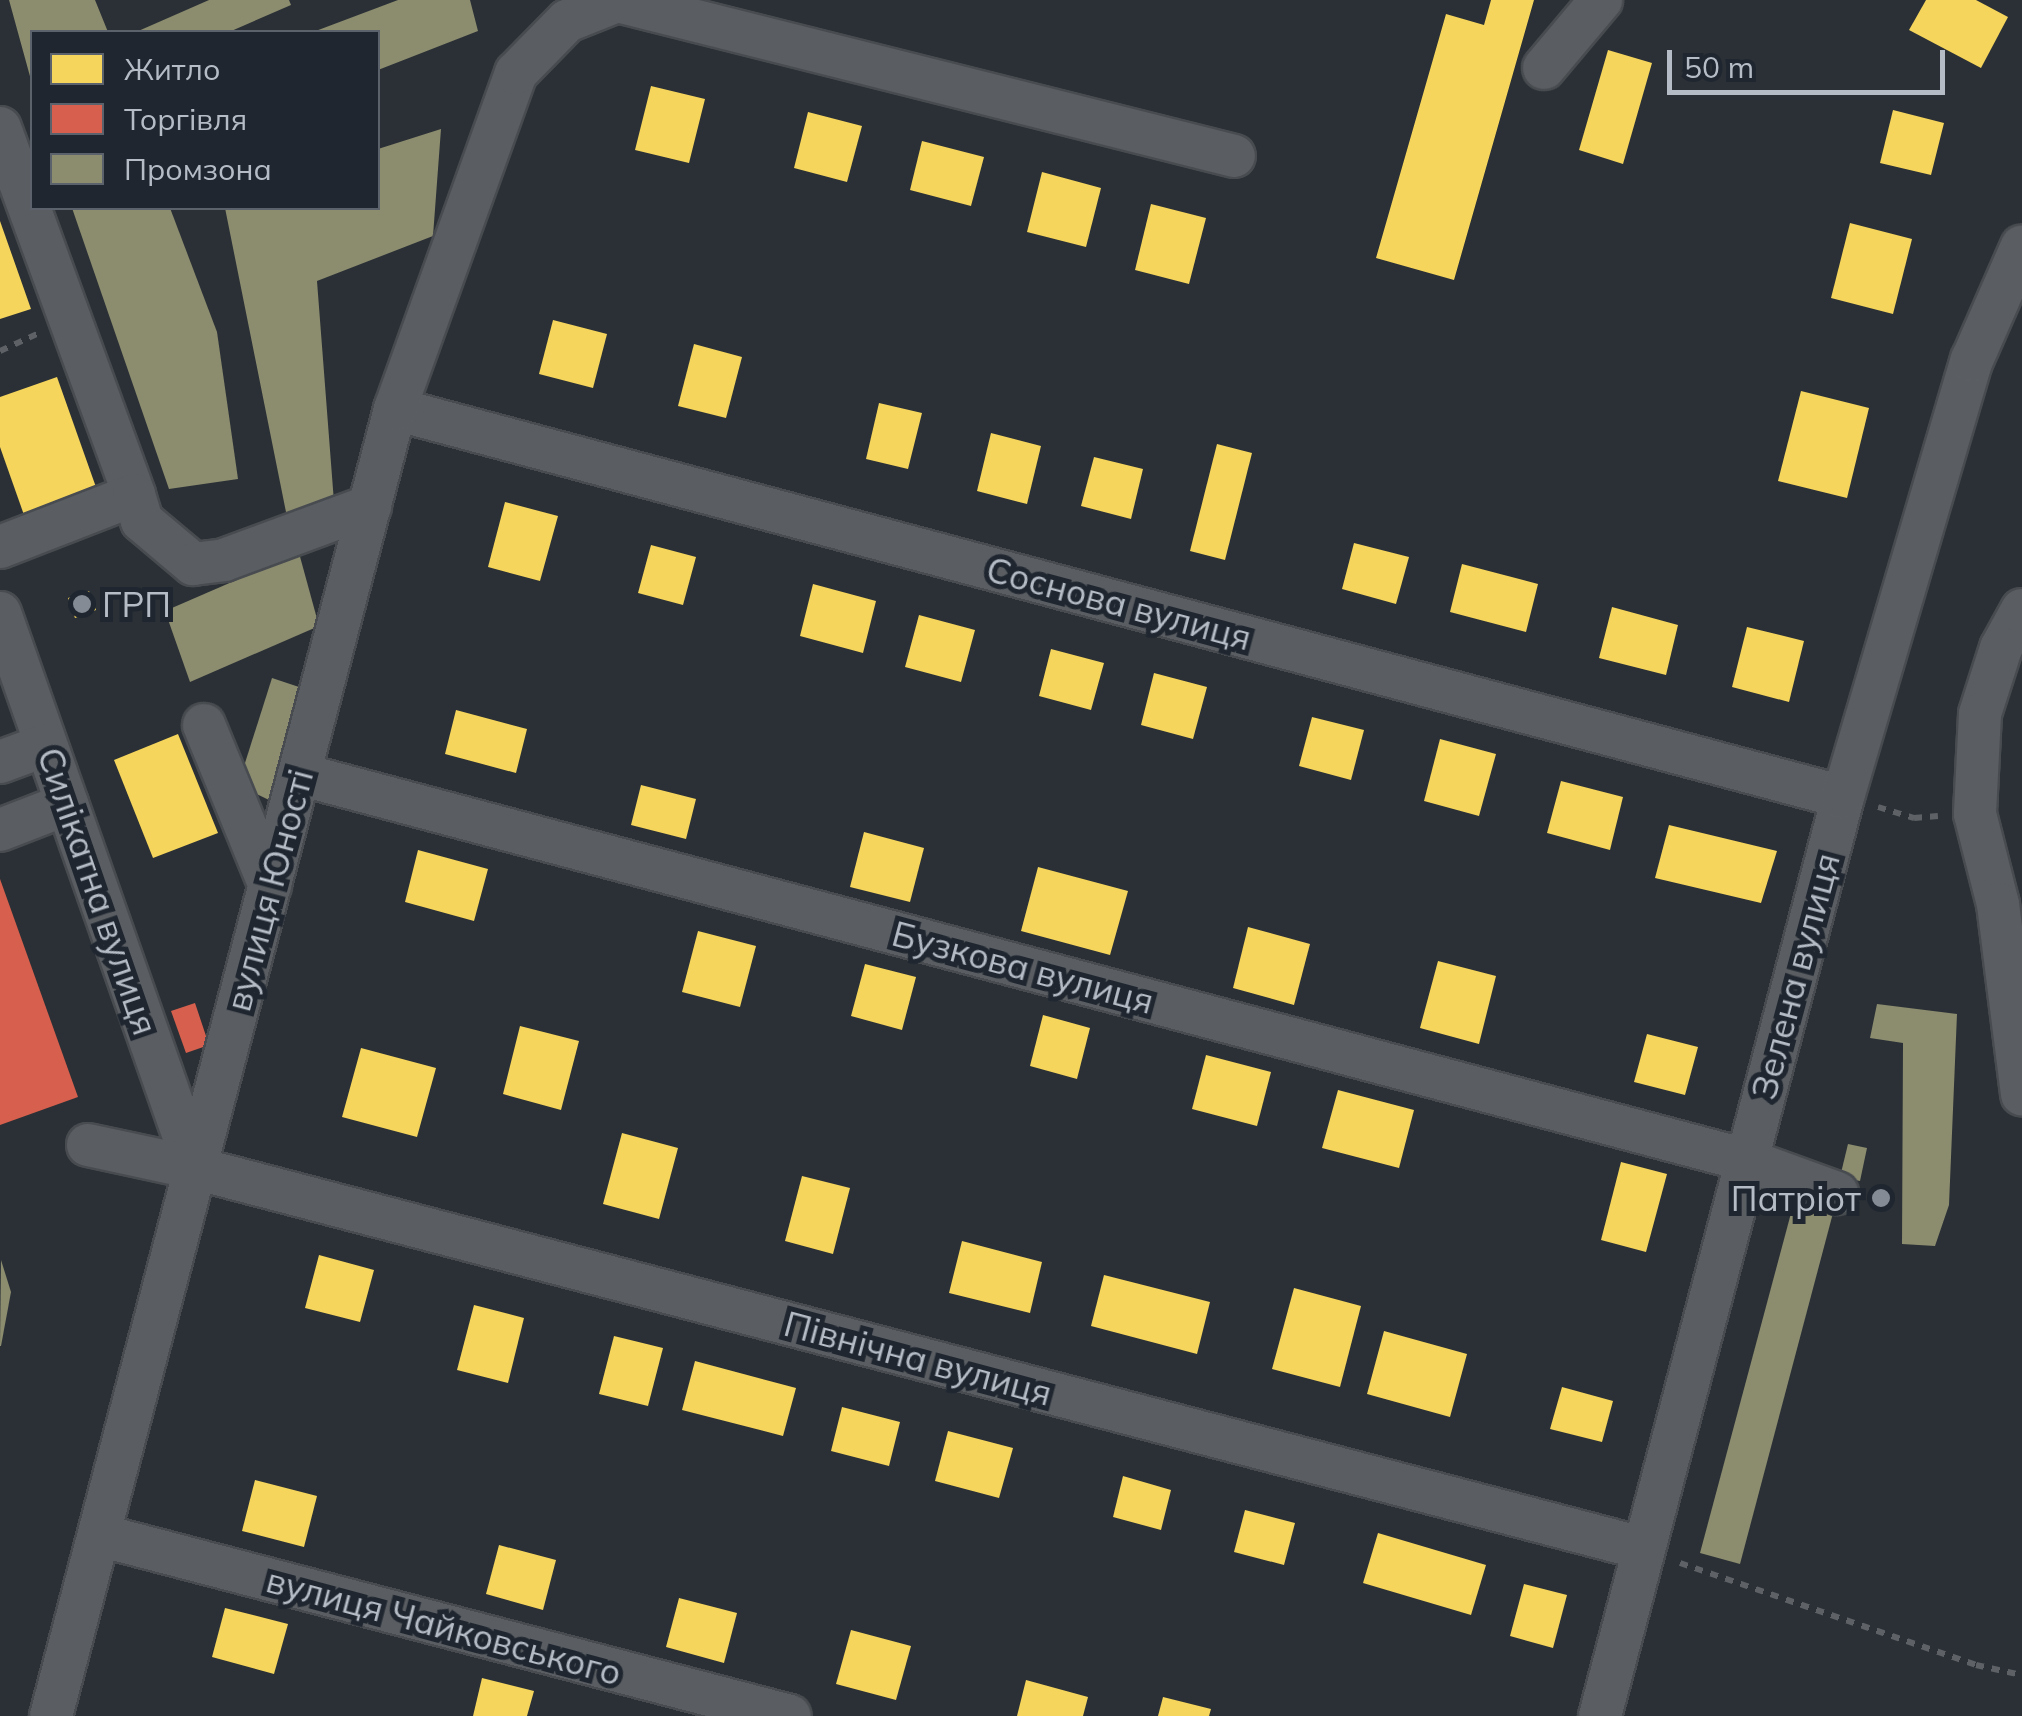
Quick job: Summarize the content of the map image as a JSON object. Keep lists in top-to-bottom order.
{
  "streets": {
    "street": [
      "Соснова вулиця",
      "вулиця Юності",
      "Силікатна вулиця",
      "Бузкова вулиця",
      "Зелена вулиця",
      "Північна вулиця",
      "вулиця Чайковського"
    ]
  },
  "crossings": [
    ["Соснова вулиця", "вулиця Юності"],
    ["Соснова вулиця", "Зелена вулиця"],
    ["вулиця Юності", "Силікатна вулиця"],
    ["вулиця Юності", "Бузкова вулиця"],
    ["вулиця Юності", "Північна вулиця"],
    ["вулиця Юності", "вулиця Чайковського"],
    ["Силікатна вулиця", "Північна вулиця"],
    ["Бузкова вулиця", "Зелена вулиця"],
    ["Зелена вулиця", "Північна вулиця"]
  ],
  "places": ["ГРП", "Патріот"],
  "legend": ["Житло", "Торгівля", "Промзона"],
  "scale_bar": "50 m"
}
